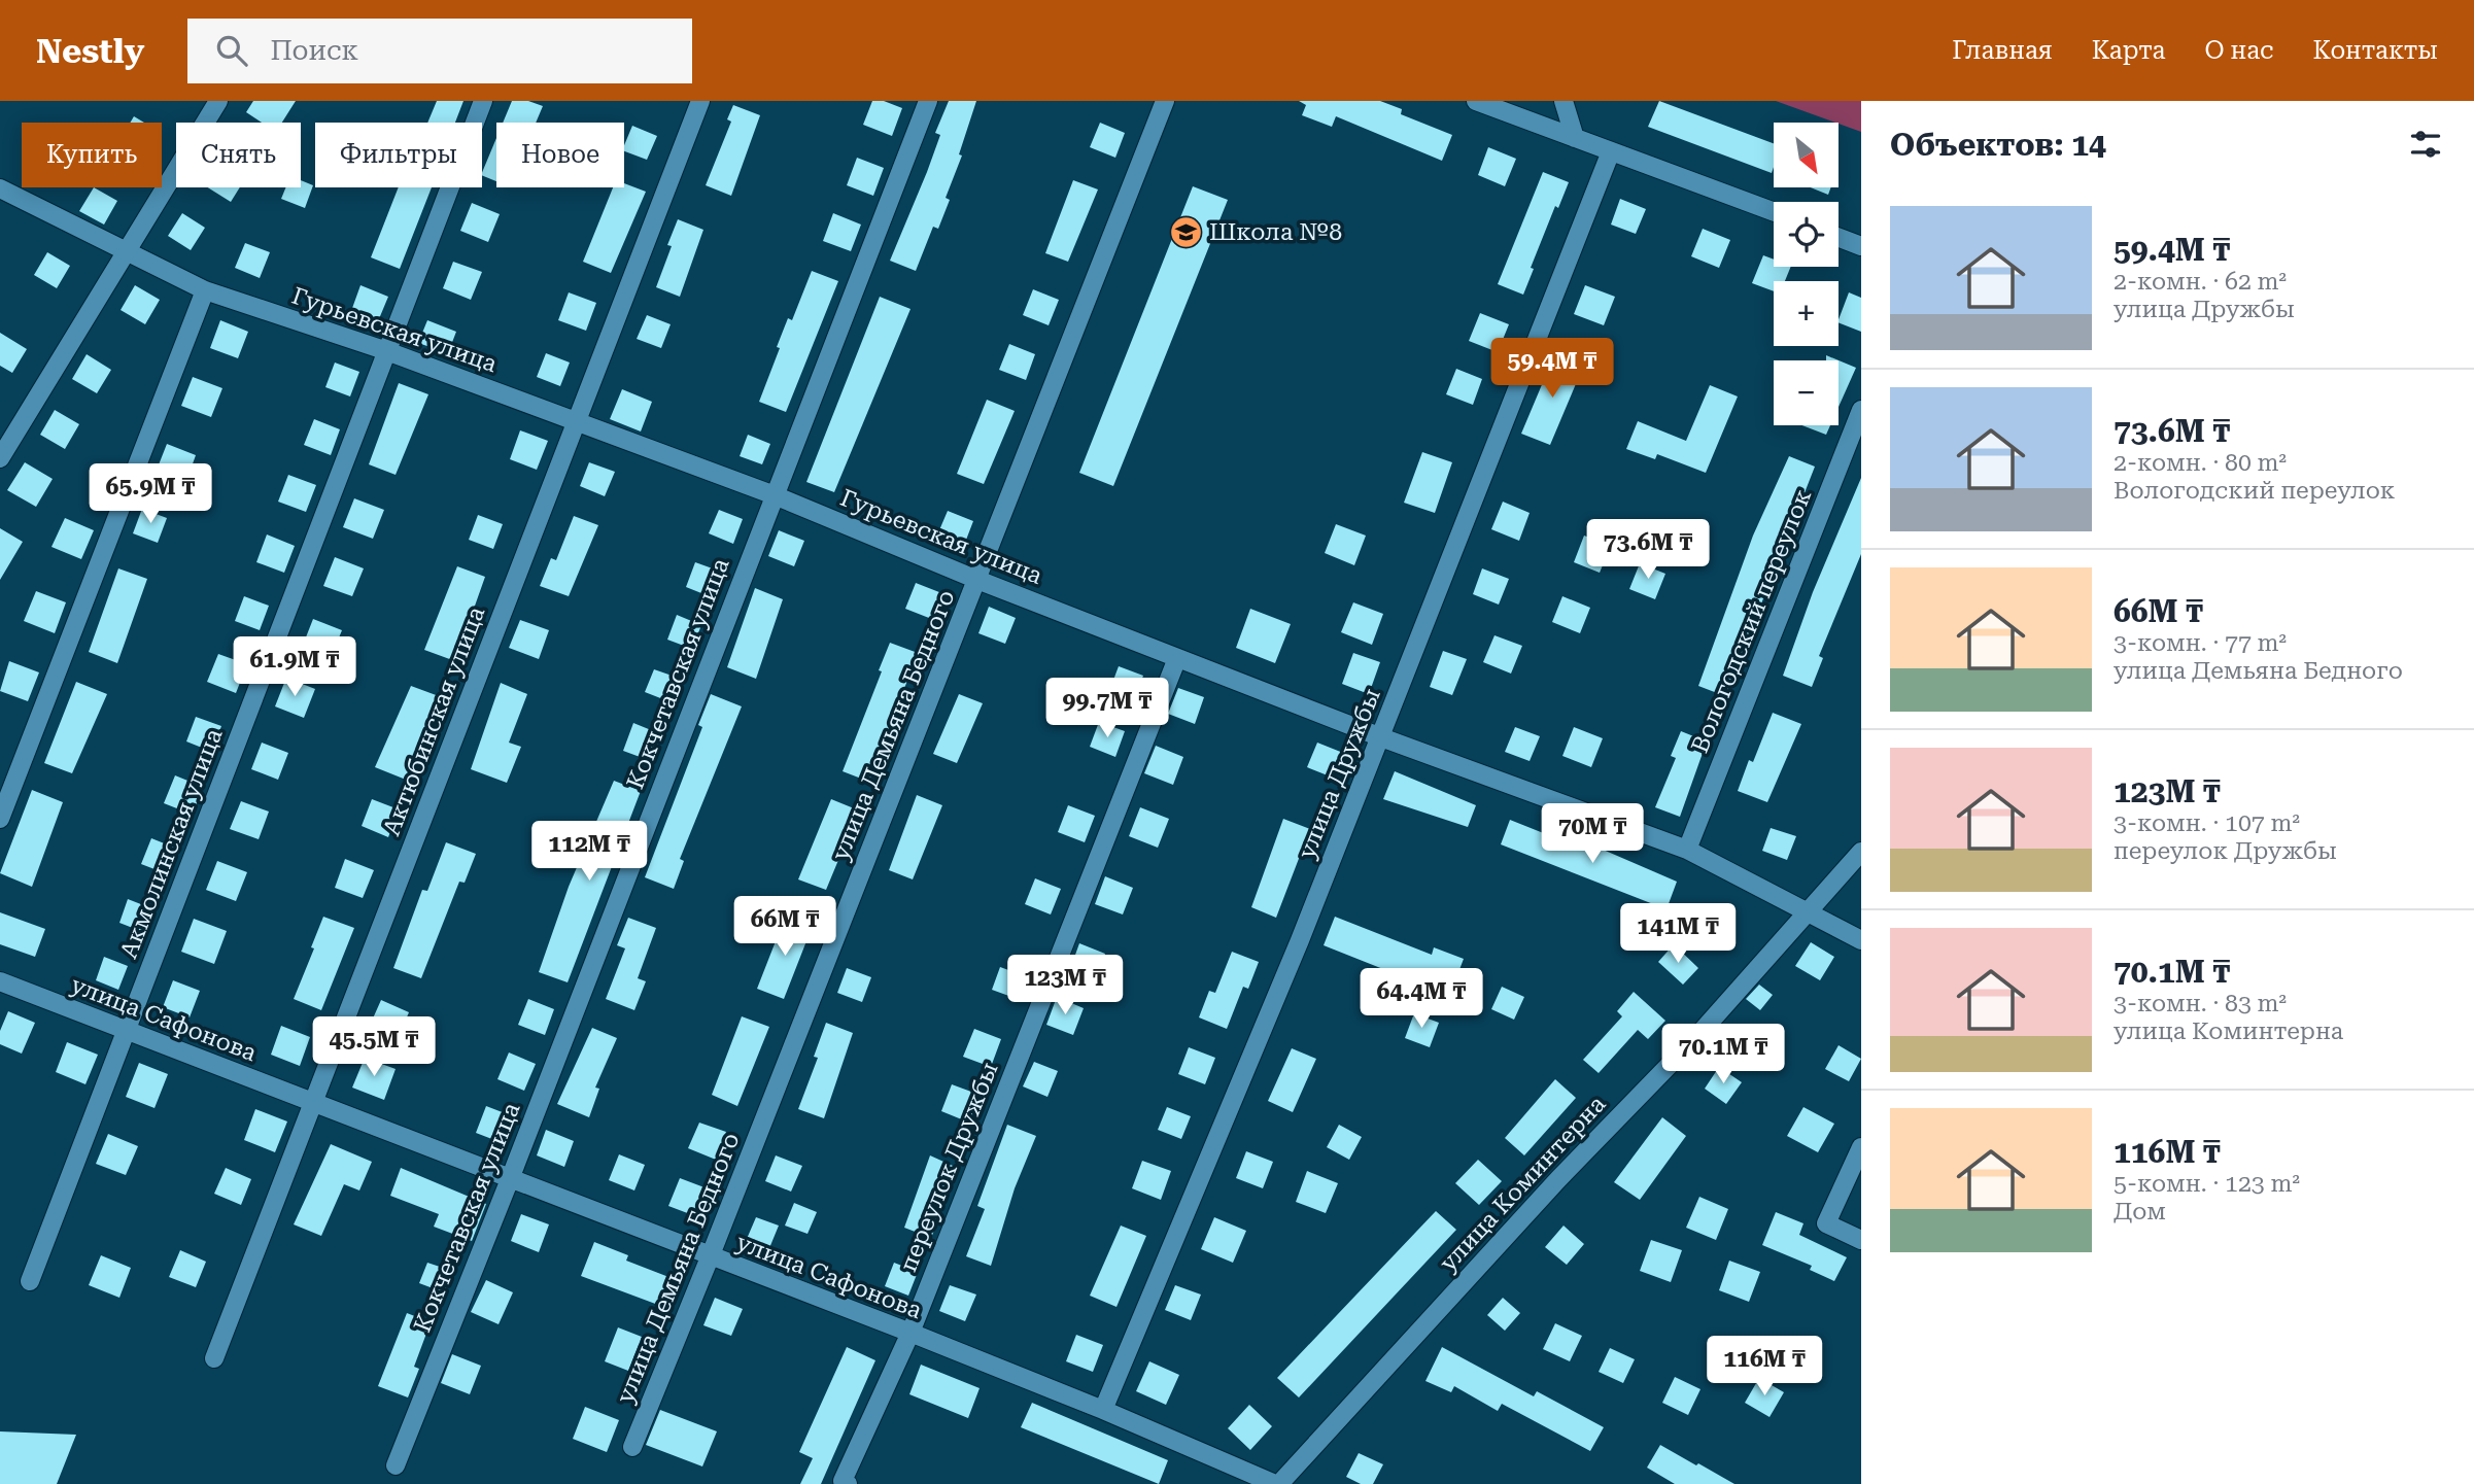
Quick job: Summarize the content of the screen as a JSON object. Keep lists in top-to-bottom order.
{
  "streets": {
    "street": [
      "Гурьевская улица",
      "Вологодский переулок",
      "Кокчетавская улица",
      "Актюбинская улица",
      "улица Демьяна Бедного",
      "улица Дружбы",
      "Акмолинская улица",
      "улица Сафонова",
      "переулок Дружбы",
      "улица Коминтерна"
    ]
  },
  "crossings": [
    ["Гурьевская улица", "Вологодский переулок"],
    ["Гурьевская улица", "Кокчетавская улица"],
    ["Гурьевская улица", "Актюбинская улица"],
    ["Гурьевская улица", "улица Демьяна Бедного"],
    ["Гурьевская улица", "улица Дружбы"],
    ["Гурьевская улица", "Акмолинская улица"],
    ["Гурьевская улица", "переулок Дружбы"],
    ["Гурьевская улица", "улица Коминтерна"],
    ["Кокчетавская улица", "улица Сафонова"],
    ["Актюбинская улица", "улица Сафонова"],
    ["улица Демьяна Бедного", "улица Сафонова"],
    ["улица Дружбы", "улица Сафонова"],
    ["Акмолинская улица", "улица Сафонова"],
    ["улица Сафонова", "переулок Дружбы"],
    ["улица Сафонова", "улица Коминтерна"]
  ],
  "places": {
    "school or university": ["Школа №8"]
  },
  "north": "bottom right",
  "page": {
    "header": "Nestly",
    "search": "Поиск",
    "nav": [
      "Главная",
      "Карта",
      "О нас",
      "Контакты"
    ],
    "heading": "Объектов: 14",
    "map_buttons": ["+", "−"],
    "chip": [
      "Купить",
      "Снять",
      "Фильтры",
      "Новое"
    ],
    "list": [
      {
        "name": "59.4M ₸",
        "note": "2-комн. · 62 m² · улица Дружбы"
      },
      {
        "name": "73.6M ₸",
        "note": "2-комн. · 80 m² · Вологодский переулок"
      },
      {
        "name": "66M ₸",
        "note": "3-комн. · 77 m² · улица Демьяна Бедного"
      },
      {
        "name": "123M ₸",
        "note": "3-комн. · 107 m² · переулок Дружбы"
      },
      {
        "name": "70.1M ₸",
        "note": "3-комн. · 83 m² · улица Коминтерна"
      },
      {
        "name": "116M ₸",
        "note": "5-комн. · 123 m² · Дом"
      }
    ],
    "price": [
      "59.4M ₸",
      "65.9M ₸",
      "73.6M ₸",
      "61.9M ₸",
      "99.7M ₸",
      "70M ₸",
      "112M ₸",
      "66M ₸",
      "141M ₸",
      "123M ₸",
      "64.4M ₸",
      "45.5M ₸",
      "70.1M ₸",
      "116M ₸"
    ]
  }
}
